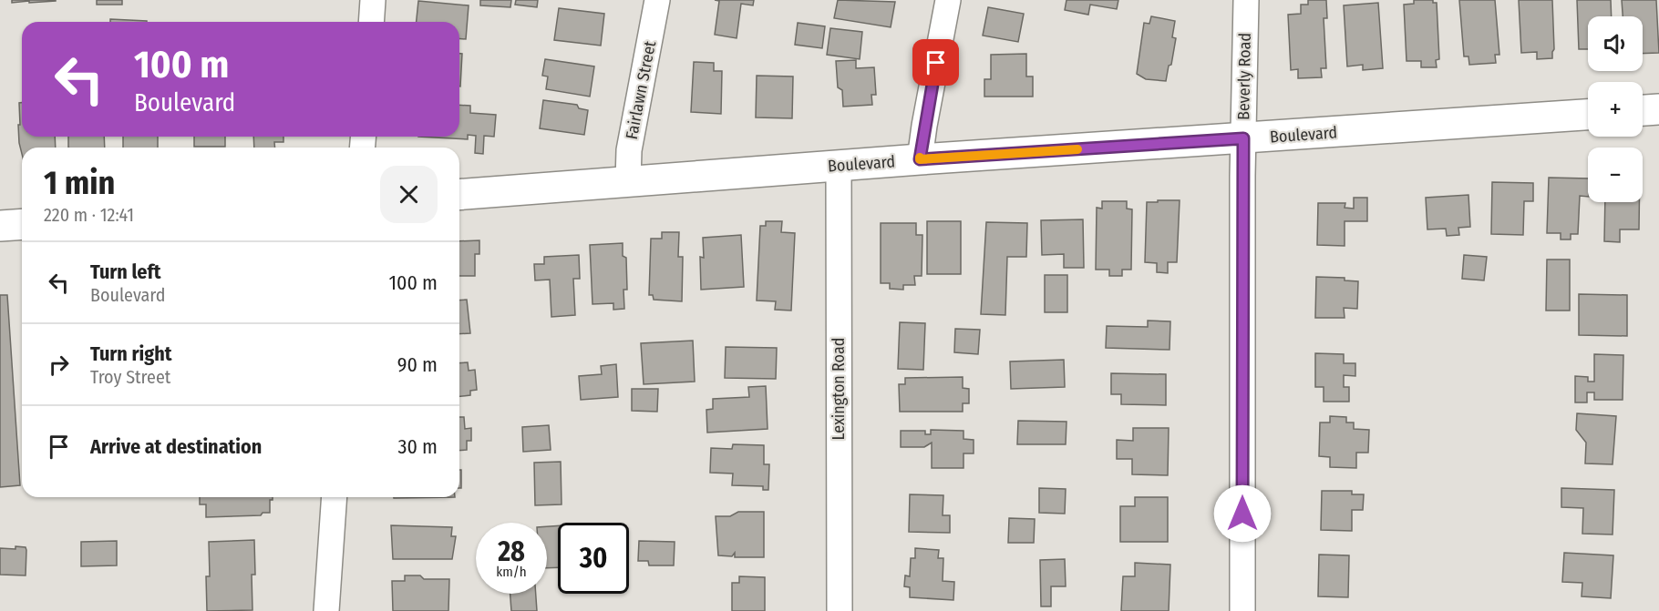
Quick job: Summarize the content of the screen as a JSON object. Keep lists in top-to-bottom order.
{
  "streets": {
    "main road": ["Boulevard"],
    "street": ["Beverly Road", "Fairlawn Street", "Lexington Road"]
  },
  "crossings": [
    ["Beverly Road", "Boulevard"],
    ["Fairlawn Street", "Boulevard"],
    ["Boulevard", "Lexington Road"]
  ],
  "page": {
    "map_buttons": ["+", "−"],
    "turn": ["100 m", "Boulevard"],
    "heading": ["1 min", "220 m · 12:41"],
    "list": [
      {
        "name": "Turn left",
        "note": "Boulevard",
        "value": "100 m"
      },
      {
        "name": "Turn right",
        "note": "Troy Street",
        "value": "90 m"
      },
      {
        "name": "Arrive at destination",
        "value": "30 m"
      }
    ],
    "speed": "28 km/h",
    "limit": "30"
  }
}
